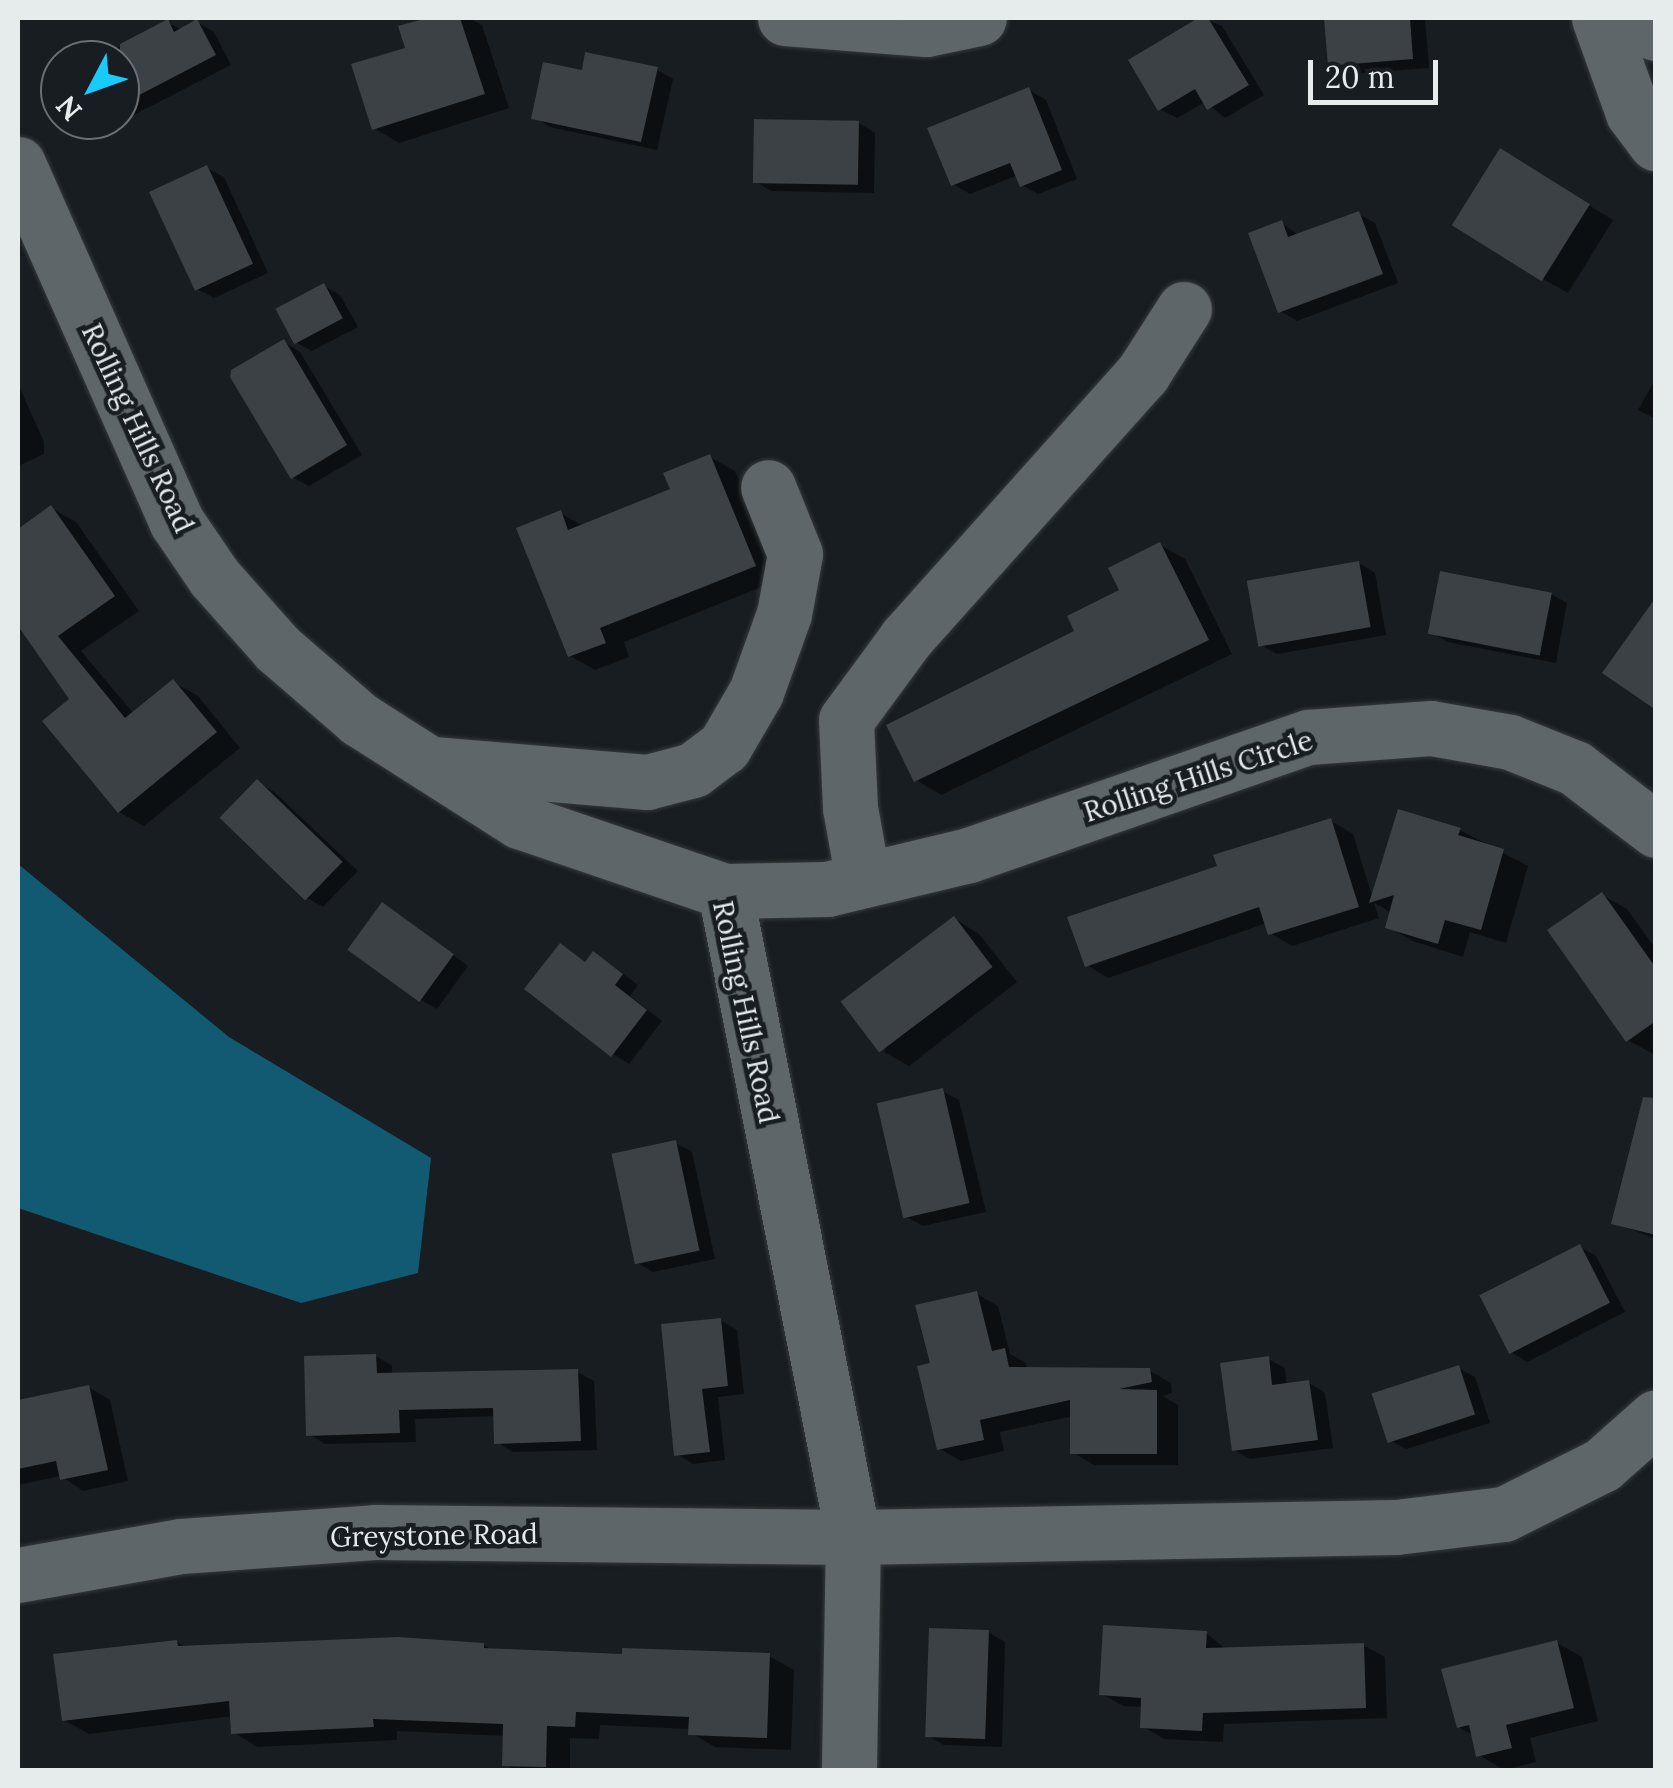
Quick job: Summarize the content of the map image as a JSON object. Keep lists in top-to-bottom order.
{
  "streets": {
    "street": ["Rolling Hills Road", "Rolling Hills Circle", "Greystone Road"]
  },
  "crossings": [
    ["Rolling Hills Road", "Rolling Hills Circle"],
    ["Rolling Hills Road", "Greystone Road"]
  ],
  "scale_bar": "20 m",
  "north": "bottom left"
}
